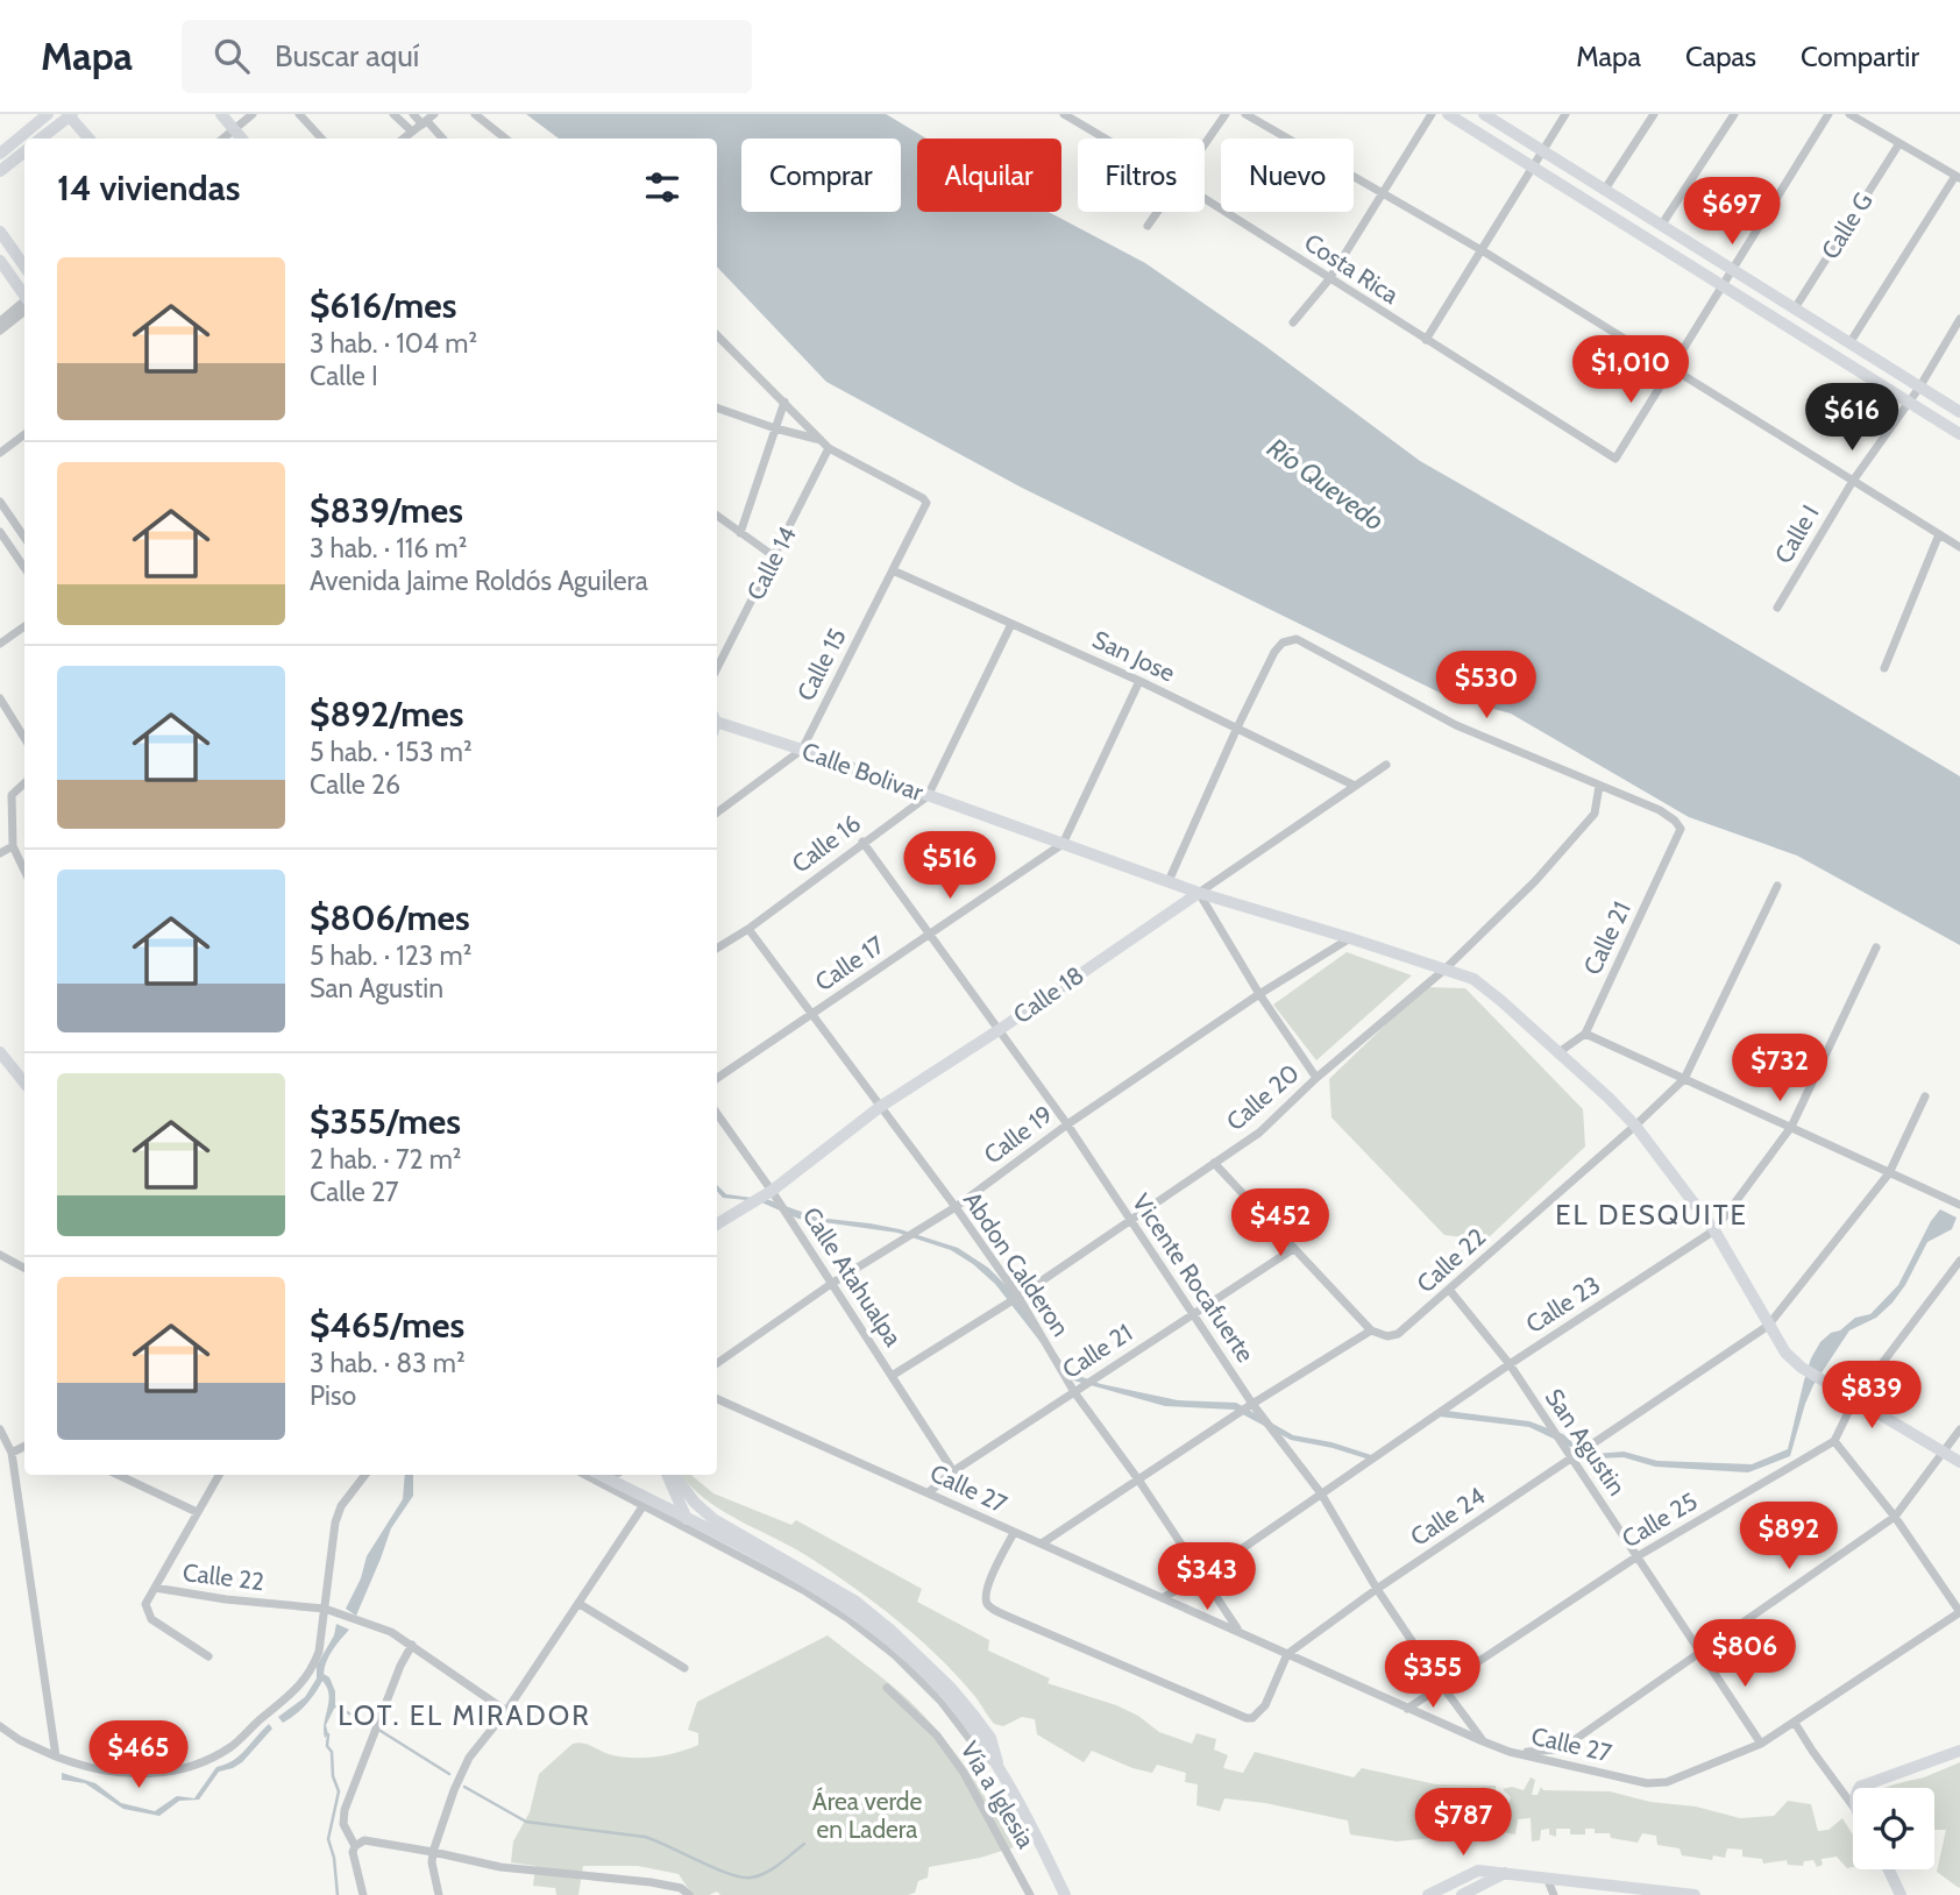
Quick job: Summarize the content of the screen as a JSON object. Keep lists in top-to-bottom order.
{
  "streets": {
    "main road": ["Calle Bolivar", "Calle 18"],
    "street": [
      "Calle G",
      "Costa Rica",
      "Calle I",
      "Calle 14",
      "San Jose",
      "Calle 15",
      "Calle 16",
      "Calle 21",
      "Calle 17",
      "Calle 20",
      "Calle 19",
      "Calle 22",
      "Abdon Calderon",
      "Calle Atahualpa",
      "Vicente Rocafuerte",
      "Calle 23",
      "San Agustin",
      "Calle 27",
      "Calle 24",
      "Calle 25",
      "Vía a Iglesia"
    ]
  },
  "crossings": [
    ["Calle 14", "Calle 15"],
    ["San Jose", "Calle 15"],
    ["San Jose", "Calle 16"],
    ["San Jose", "Calle 18"],
    ["Calle 15", "Calle Bolivar"],
    ["Calle Bolivar", "Calle 16"],
    ["Calle Bolivar", "Calle 21"],
    ["Calle Bolivar", "Calle 17"],
    ["Calle Bolivar", "Calle 18"],
    ["Calle Bolivar", "Calle 20"],
    ["Calle Bolivar", "Calle 19"],
    ["Calle Bolivar", "Calle 22"],
    ["Calle Bolivar", "Calle 23"],
    ["Calle Bolivar", "Calle 24"],
    ["Calle 16", "Abdon Calderon"],
    ["Calle 16", "Vicente Rocafuerte"],
    ["Calle 21", "Calle 20"],
    ["Calle 21", "Abdon Calderon"],
    ["Calle 21", "Calle Atahualpa"],
    ["Calle 21", "Vicente Rocafuerte"],
    ["Calle 21", "Calle 27"],
    ["Calle 17", "Abdon Calderon"],
    ["Calle 17", "Vicente Rocafuerte"],
    ["Calle 18", "Abdon Calderon"],
    ["Calle 18", "Calle Atahualpa"],
    ["Calle 18", "Vicente Rocafuerte"],
    ["Calle 20", "Abdon Calderon"],
    ["Calle 20", "Calle Atahualpa"],
    ["Calle 20", "Vicente Rocafuerte"],
    ["Calle 19", "Abdon Calderon"],
    ["Calle 19", "Calle Atahualpa"],
    ["Calle 19", "Vicente Rocafuerte"],
    ["Calle 22", "Abdon Calderon"],
    ["Calle 22", "Vicente Rocafuerte"],
    ["Calle 22", "San Agustin"],
    ["Calle 22", "Calle 27"],
    ["Abdon Calderon", "Calle 23"],
    ["Abdon Calderon", "Calle 27"],
    ["Vicente Rocafuerte", "Calle 23"],
    ["Vicente Rocafuerte", "Calle 27"],
    ["Vicente Rocafuerte", "Calle 24"],
    ["Vicente Rocafuerte", "Calle 25"],
    ["Calle 23", "San Agustin"],
    ["Calle 23", "Calle 27"],
    ["San Agustin", "Calle 27"],
    ["San Agustin", "Calle 24"],
    ["San Agustin", "Calle 25"],
    ["Calle 27", "Calle 24"],
    ["Calle 27", "Calle 25"]
  ],
  "districts": ["EL DESQUITE", "LOT. EL MIRADOR"],
  "water": ["Río Quevedo"],
  "parks": ["Área verde en Ladera"],
  "page": {
    "header": "Mapa",
    "search": "Buscar aquí",
    "nav": ["Mapa", "Capas", "Compartir"],
    "chip": [
      "Comprar",
      "Alquilar",
      "Filtros",
      "Nuevo"
    ],
    "heading": "14 viviendas",
    "price": [
      "$697",
      "$1,010",
      "$616",
      "$530",
      "$516",
      "$732",
      "$452",
      "$839",
      "$892",
      "$343",
      "$806",
      "$355",
      "$465",
      "$787"
    ],
    "list": [
      {
        "name": "$616/mes",
        "note": "3 hab. · 104 m² · Calle I"
      },
      {
        "name": "$839/mes",
        "note": "3 hab. · 116 m² · Avenida Jaime Roldós Aguilera"
      },
      {
        "name": "$892/mes",
        "note": "5 hab. · 153 m² · Calle 26"
      },
      {
        "name": "$806/mes",
        "note": "5 hab. · 123 m² · San Agustin"
      },
      {
        "name": "$355/mes",
        "note": "2 hab. · 72 m² · Calle 27"
      },
      {
        "name": "$465/mes",
        "note": "3 hab. · 83 m² · Piso"
      }
    ]
  }
}
